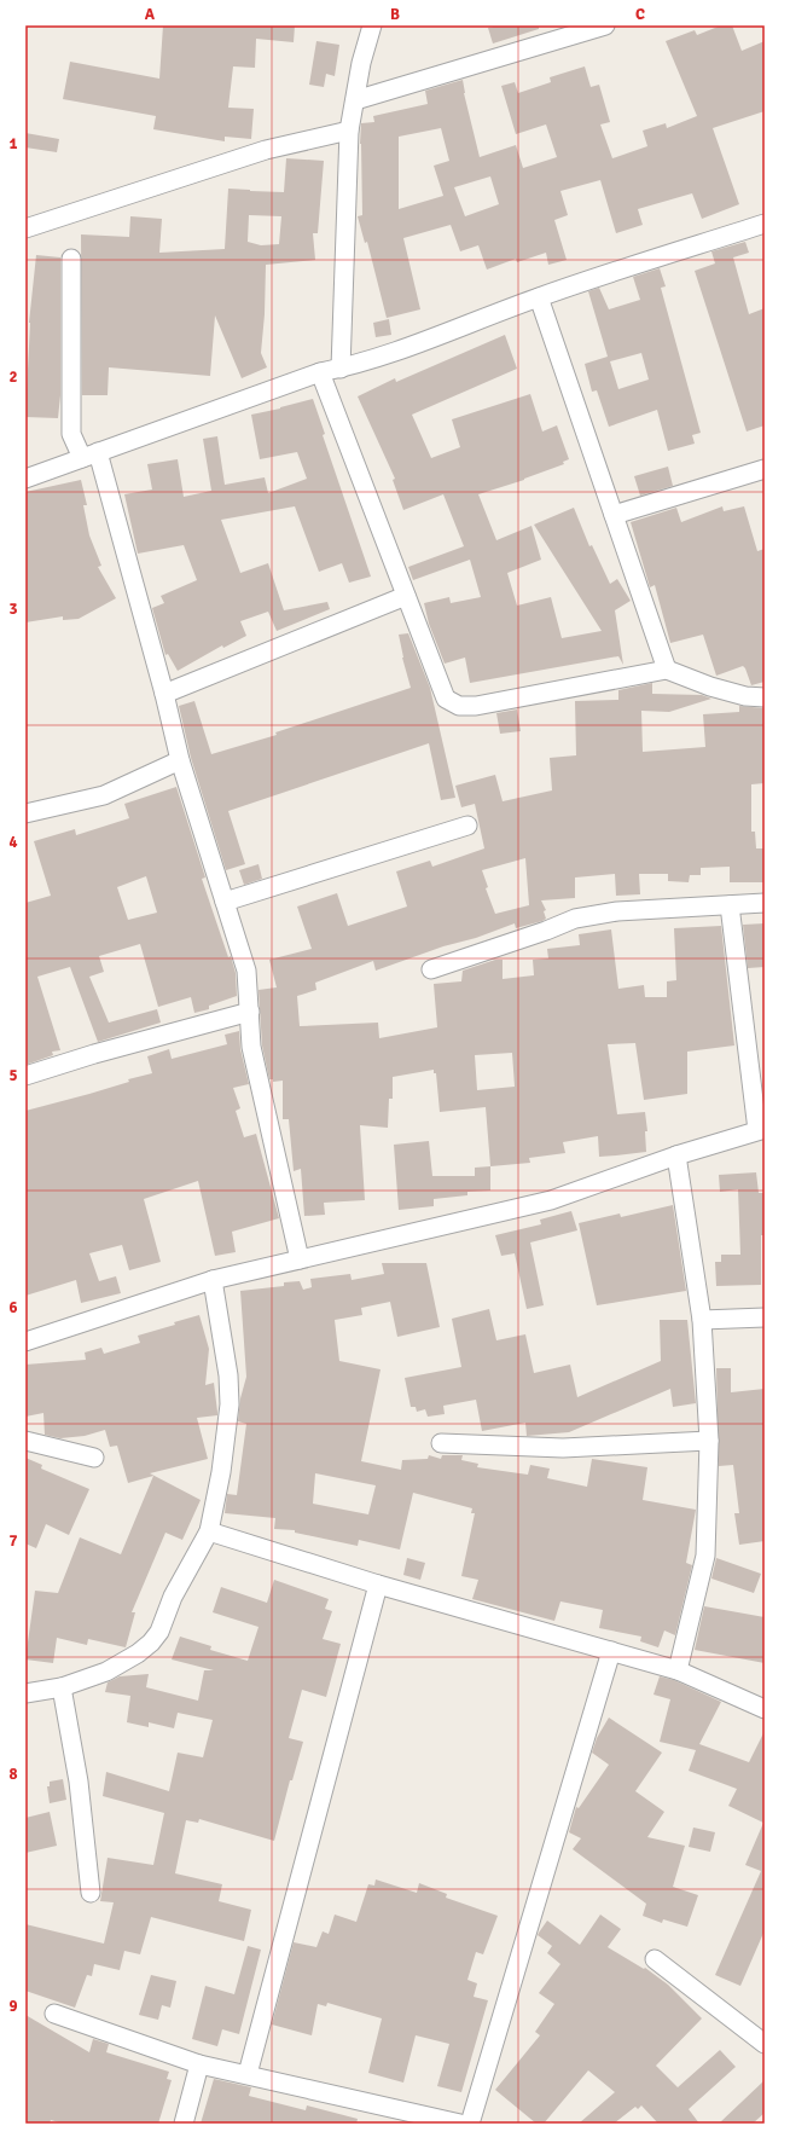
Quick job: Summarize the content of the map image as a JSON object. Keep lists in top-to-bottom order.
{
  "grid": {
    "columns": ["A", "B", "C"],
    "rows": [
      "1",
      "2",
      "3",
      "4",
      "5",
      "6",
      "7",
      "8",
      "9"
    ]
  }
}
